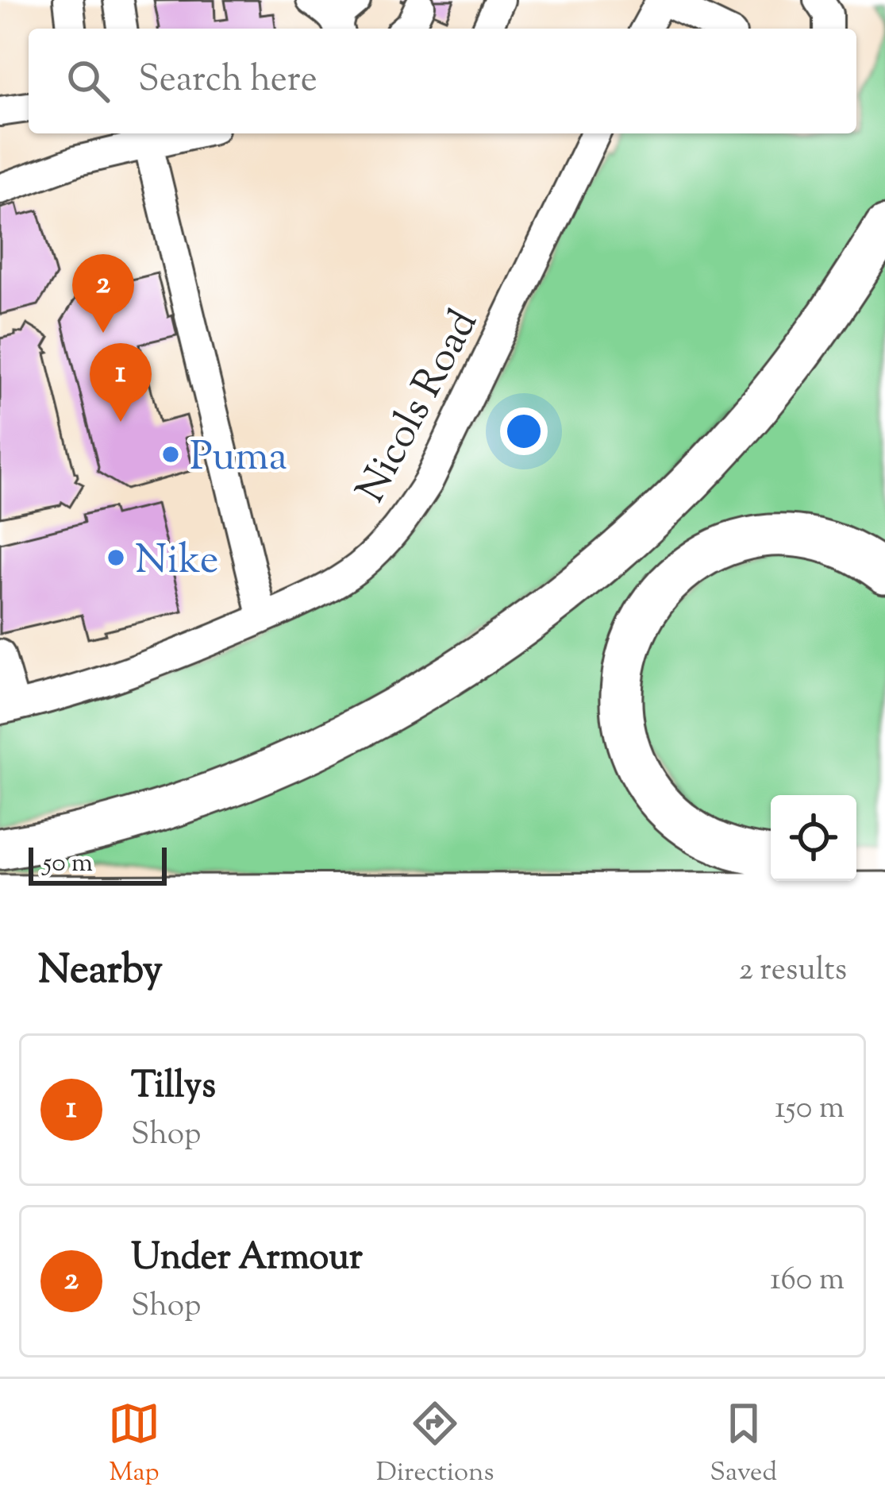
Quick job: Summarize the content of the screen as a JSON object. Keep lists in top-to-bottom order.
{
  "streets": {
    "street": ["Nicols Road"]
  },
  "places": ["Puma", "Nike"],
  "scale_bar": "50 m",
  "page": {
    "search": "Search here",
    "pins": ["2", "1"],
    "scale": "50 m",
    "heading": ["Nearby", "2 results"],
    "list": [
      {
        "mark": "1",
        "name": "Tillys",
        "note": "Shop",
        "value": "150 m"
      },
      {
        "mark": "2",
        "name": "Under Armour",
        "note": "Shop",
        "value": "160 m"
      }
    ],
    "nav": ["Map", "Directions", "Saved"]
  }
}
